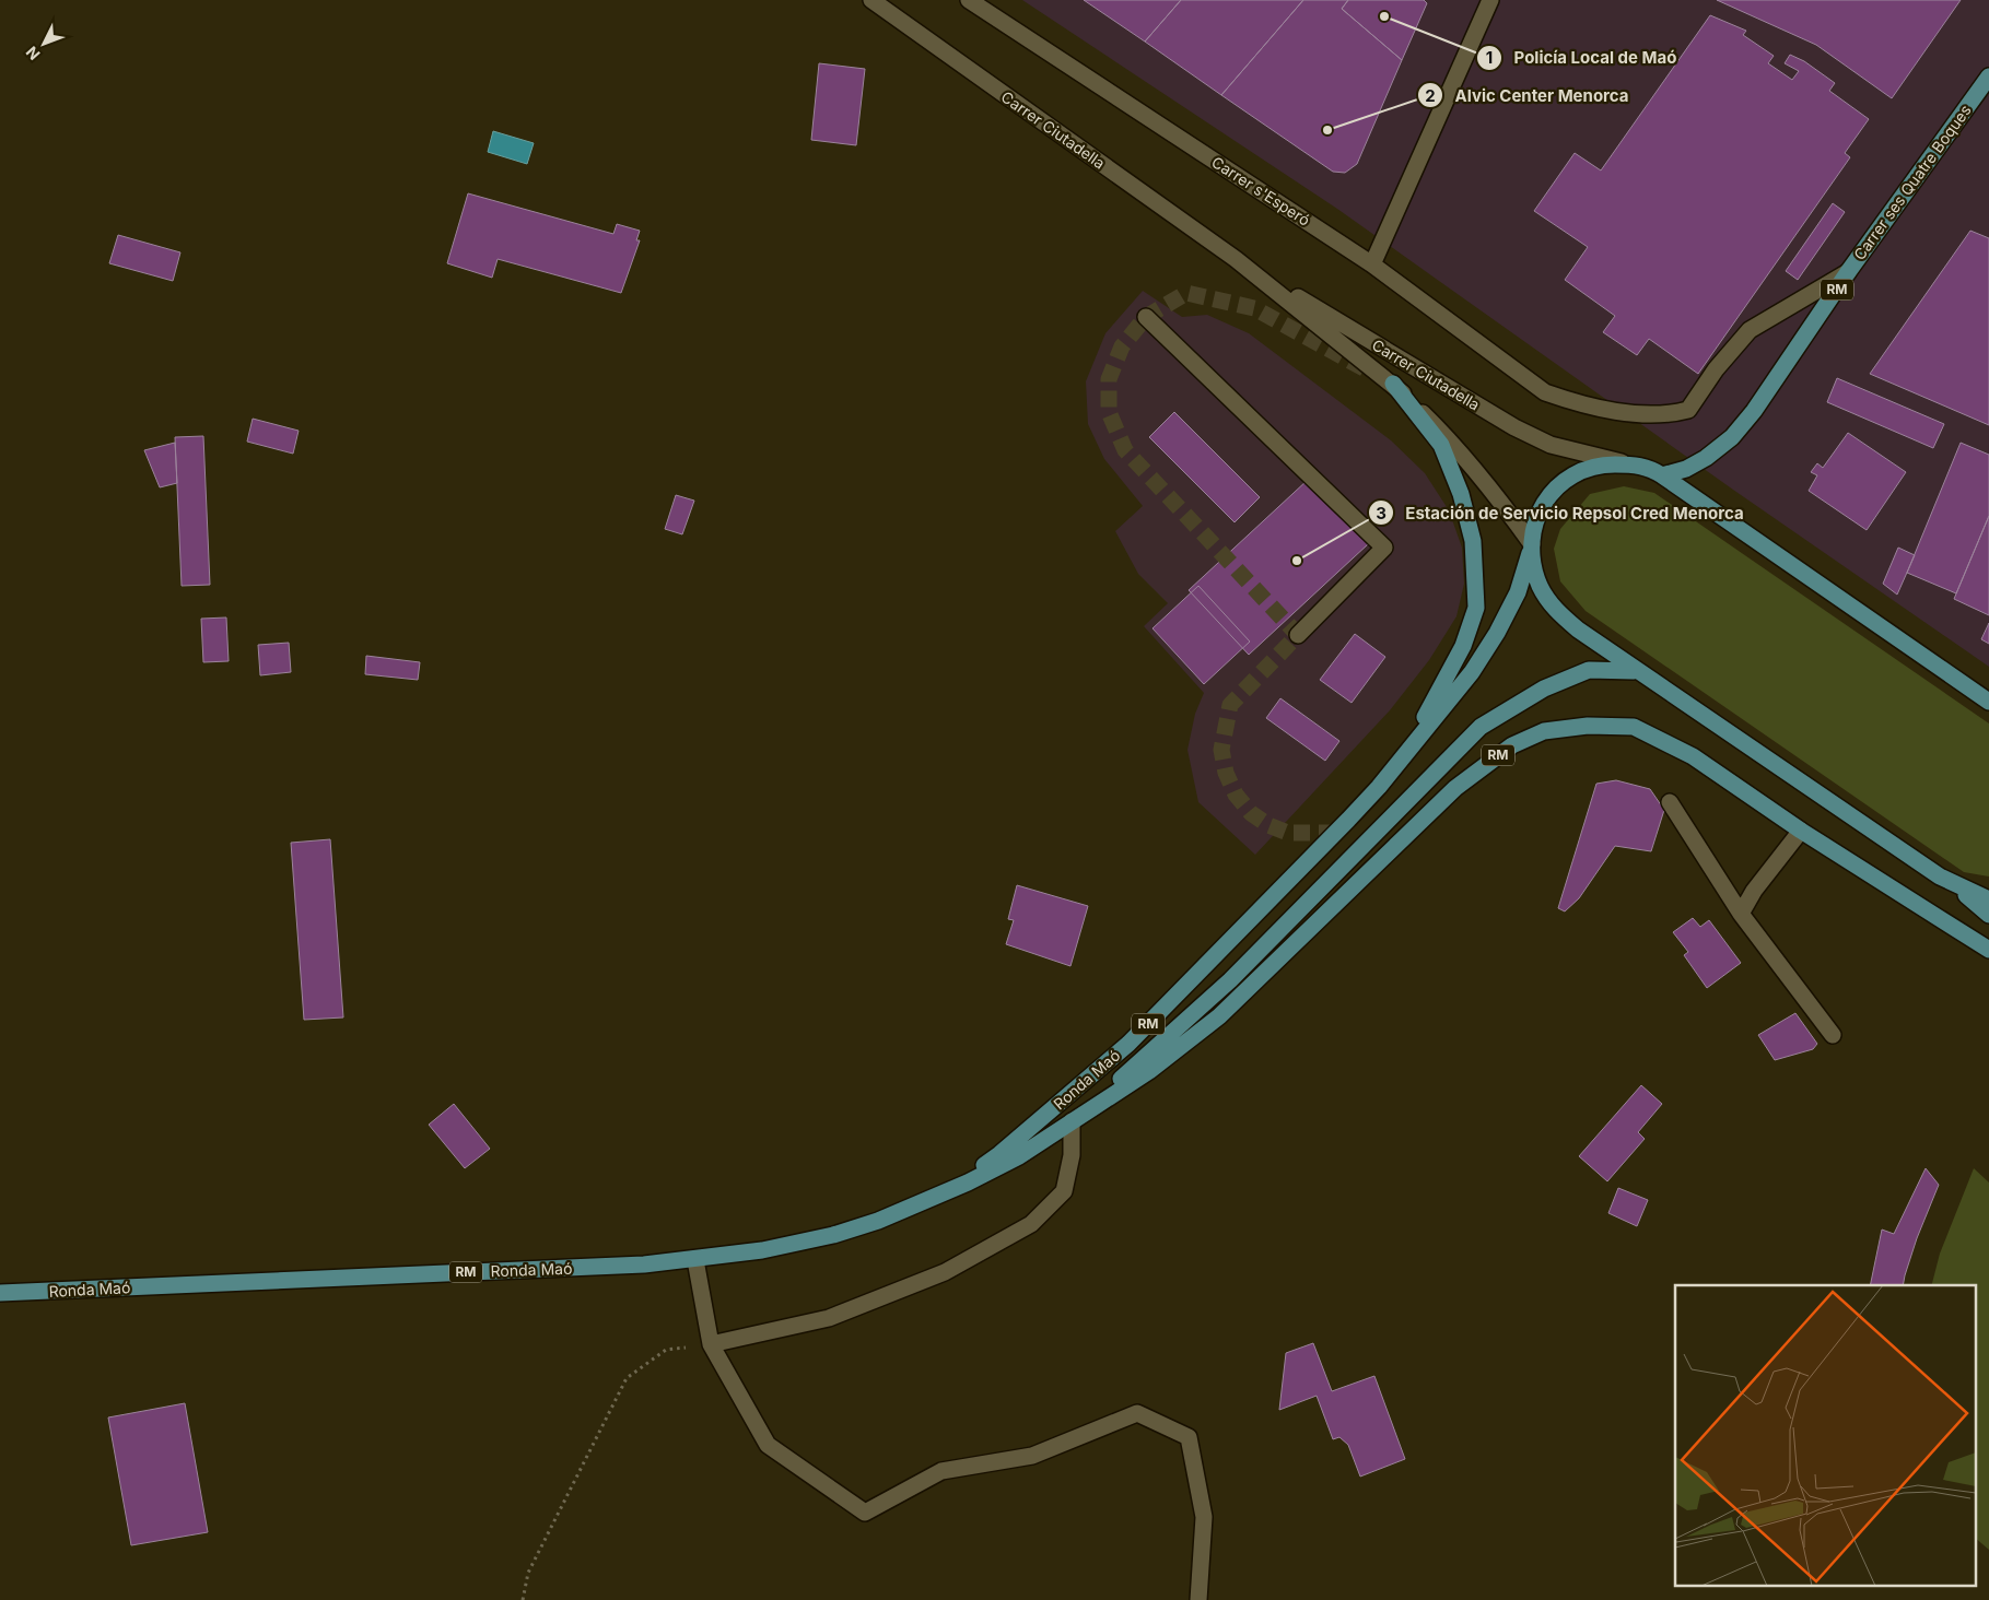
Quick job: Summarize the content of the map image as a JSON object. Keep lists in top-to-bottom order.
{
  "streets": {
    "main road": ["Carrer ses Quatre Boques", "RM", "Ronda Maó"],
    "street": ["Carrer Ciutadella", "Carrer s'Esperó"]
  },
  "crossings": [
    ["Carrer Ciutadella", "RM"],
    ["Carrer ses Quatre Boques", "Carrer s'Esperó"],
    ["Carrer ses Quatre Boques", "RM"],
    ["RM", "Ronda Maó"]
  ],
  "places": ["Policía Local de Maó", "Alvic Center Menorca", "Estación de Servicio Repsol Cred Menorca"],
  "north": "bottom left"
}
